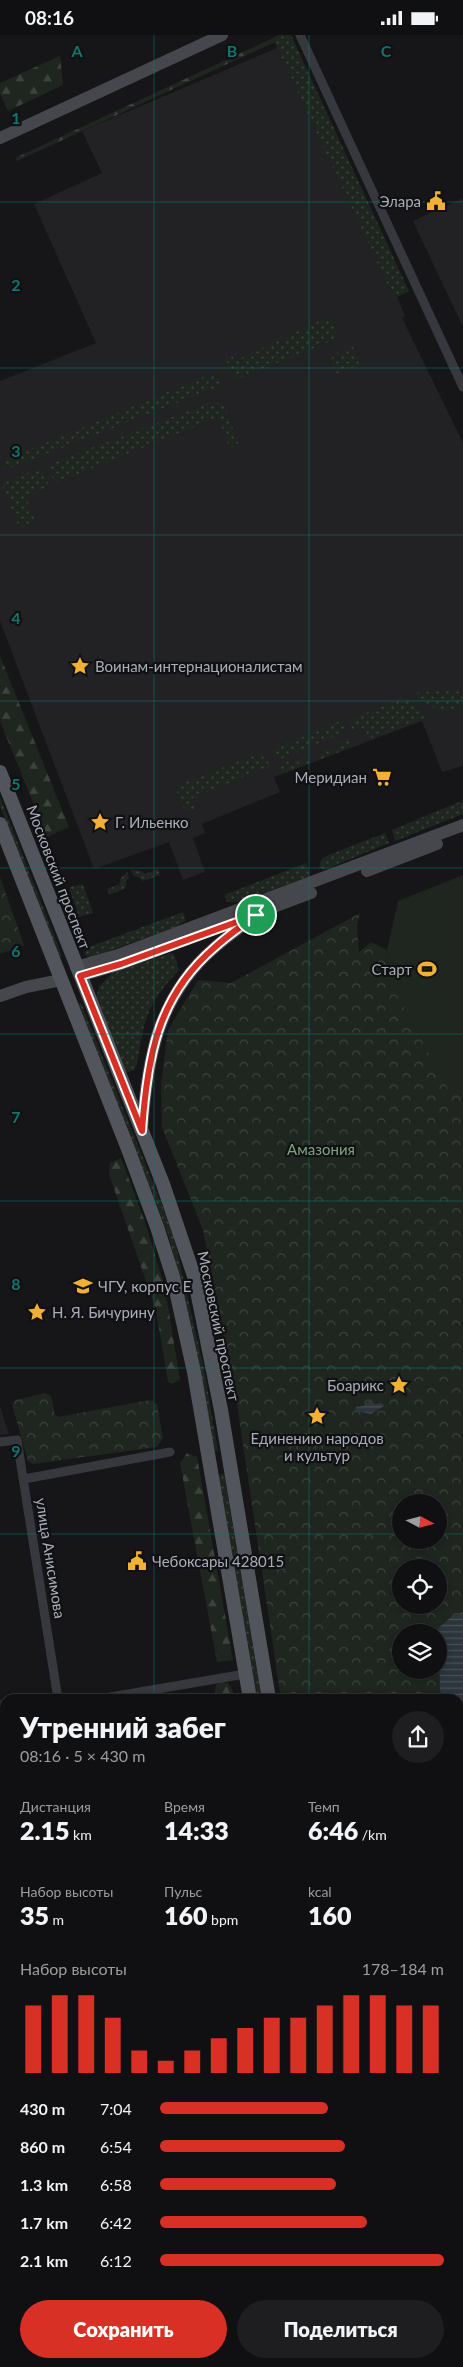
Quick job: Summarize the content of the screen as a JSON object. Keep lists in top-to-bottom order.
{
  "streets": {
    "main road": ["Московский проспект"],
    "street": ["улица Анисимова"]
  },
  "parks": ["Амазония"],
  "places": {
    "public building": ["Элара", "Чебоксары 428015"],
    "place": [
      "Воинам-интернационалистам",
      "Г. Ильенко",
      "Н. Я. Бичурину",
      "Боарикс",
      "Единению народов и культур"
    ],
    "supermarket": ["Меридиан"],
    "sports": ["Старт"],
    "school or university": ["ЧГУ, корпус Е"]
  },
  "north": "right",
  "page": {
    "status": "08:16",
    "heading": ["Утренний забег", "08:16 · 5 × 430 m"],
    "stats": [
      ["Дистанция", "2.15 km"],
      ["Время", "14:33"],
      ["Темп", "6:46 /km"],
      ["Набор высоты", "35 m"],
      ["Пульс", "160 bpm"],
      ["kcal", "160"]
    ],
    "chart": ["Набор высоты", "178–184 m"],
    "list": [
      {
        "name": "430 m",
        "note": "7:04"
      },
      {
        "name": "860 m",
        "note": "6:54"
      },
      {
        "name": "1.3 km",
        "note": "6:58"
      },
      {
        "name": "1.7 km",
        "note": "6:42"
      },
      {
        "name": "2.1 km",
        "note": "6:12"
      }
    ],
    "buttons": ["Сохранить", "Поделиться"]
  },
  "grid": {
    "columns": ["A", "B", "C"],
    "rows": [
      "1",
      "2",
      "3",
      "4",
      "5",
      "6",
      "7",
      "8",
      "9"
    ]
  }
}
